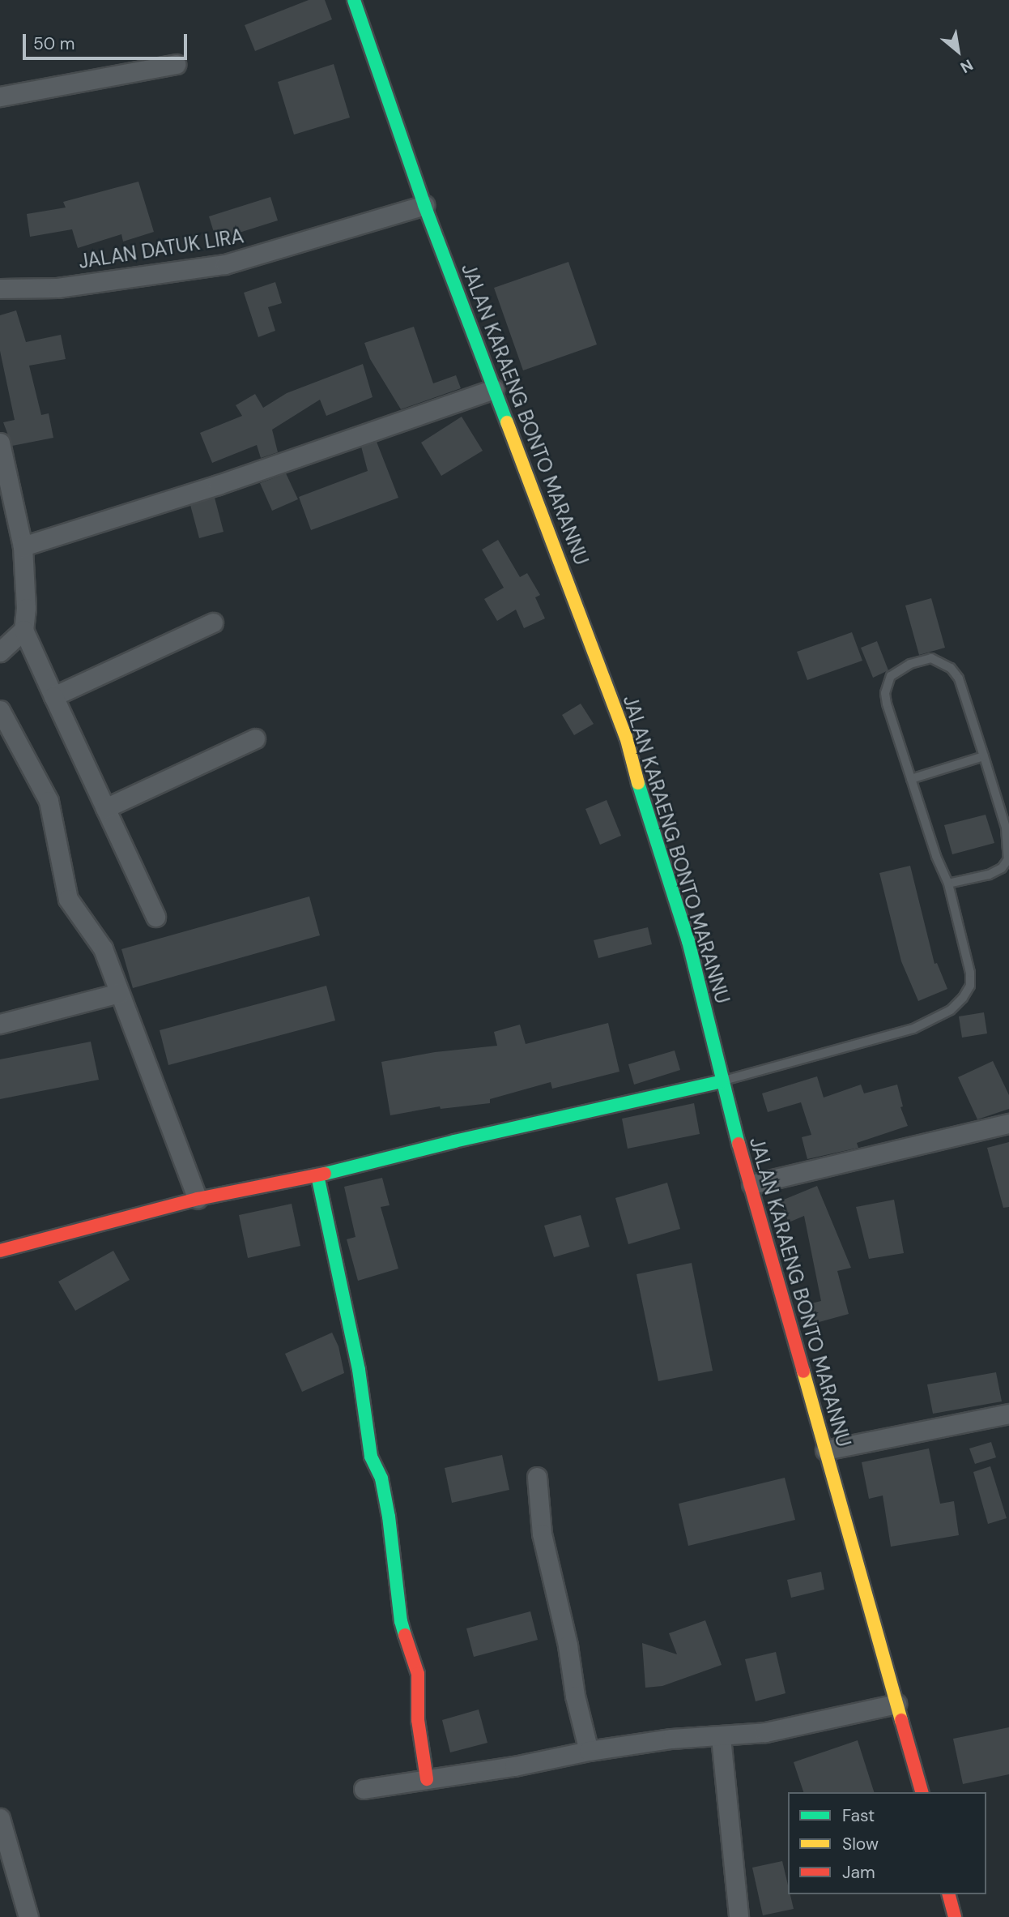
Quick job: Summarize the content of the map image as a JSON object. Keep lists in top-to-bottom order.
{
  "streets": {
    "main road": ["JALAN KARAENG BONTO MARANNU"],
    "street": ["JALAN DATUK LIRA"]
  },
  "crossings": [
    ["JALAN DATUK LIRA", "JALAN KARAENG BONTO MARANNU"]
  ],
  "legend": ["Fast", "Slow", "Jam"],
  "scale_bar": "50 m",
  "north": "bottom right"
}
